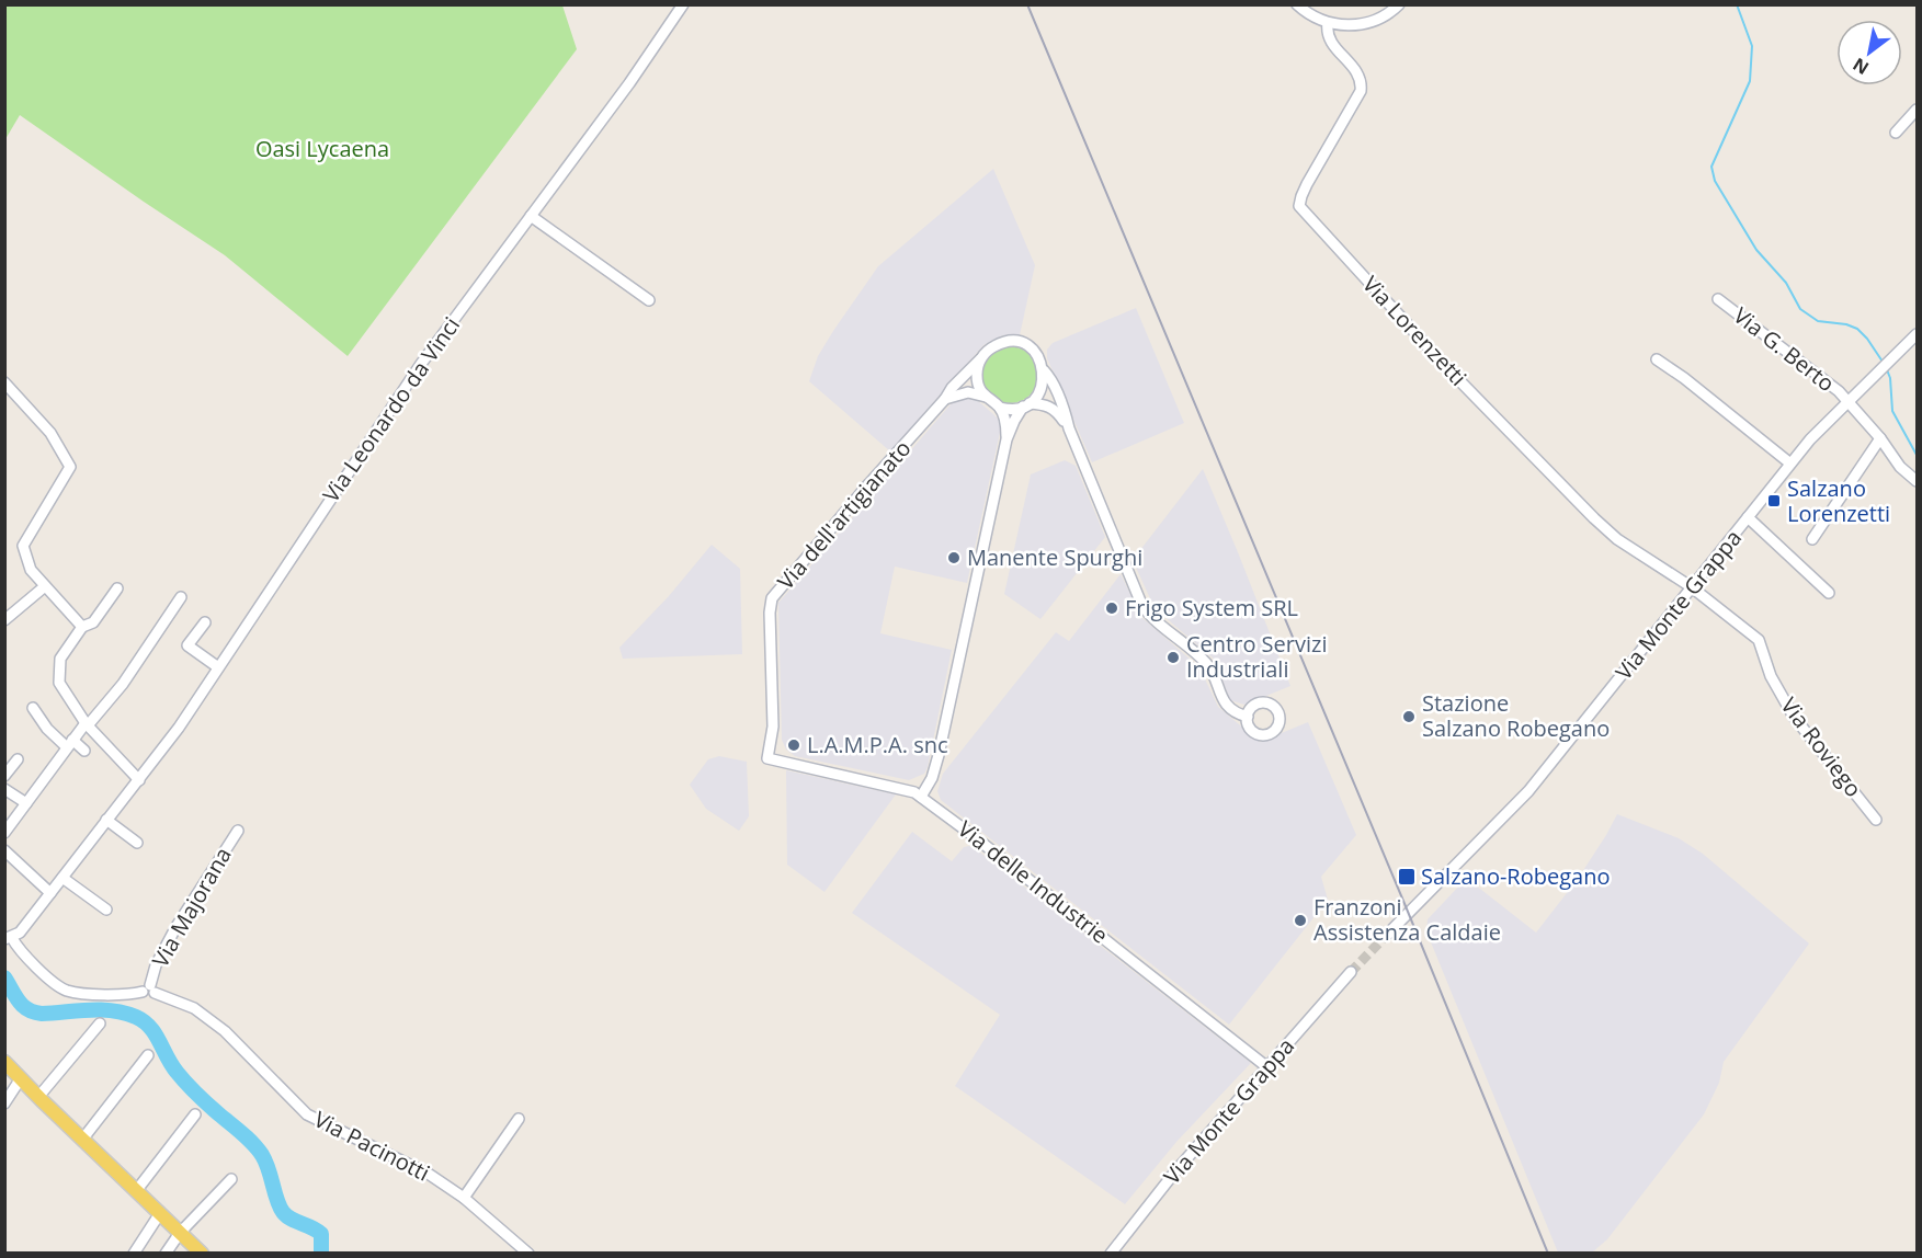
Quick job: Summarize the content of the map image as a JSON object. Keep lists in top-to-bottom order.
{
  "streets": {
    "street": [
      "Via Lorenzetti",
      "Via G. Berto",
      "Via Leonardo da Vinci",
      "Via dell'artigianato",
      "Via Monte Grappa",
      "Via Roviego",
      "Via delle Industrie",
      "Via Majorana",
      "Via Pacinotti"
    ]
  },
  "crossings": [
    ["Via Lorenzetti", "Via Monte Grappa"],
    ["Via Lorenzetti", "Via Roviego"],
    ["Via G. Berto", "Via Monte Grappa"],
    ["Via Leonardo da Vinci", "Via Pacinotti"],
    ["Via dell'artigianato", "Via delle Industrie"],
    ["Via Monte Grappa", "Via Roviego"],
    ["Via Monte Grappa", "Via delle Industrie"],
    ["Via Majorana", "Via Pacinotti"]
  ],
  "parks": ["Oasi Lycaena"],
  "places": {
    "transit": ["Salzano Lorenzetti", "Salzano-Robegano"],
    "other": [
      "Manente Spurghi",
      "Frigo System SRL",
      "Centro Servizi Industriali",
      "Stazione Salzano Robegano",
      "L.A.M.P.A. snc",
      "Franzoni Assistenza Caldaie"
    ]
  },
  "north": "bottom left"
}
